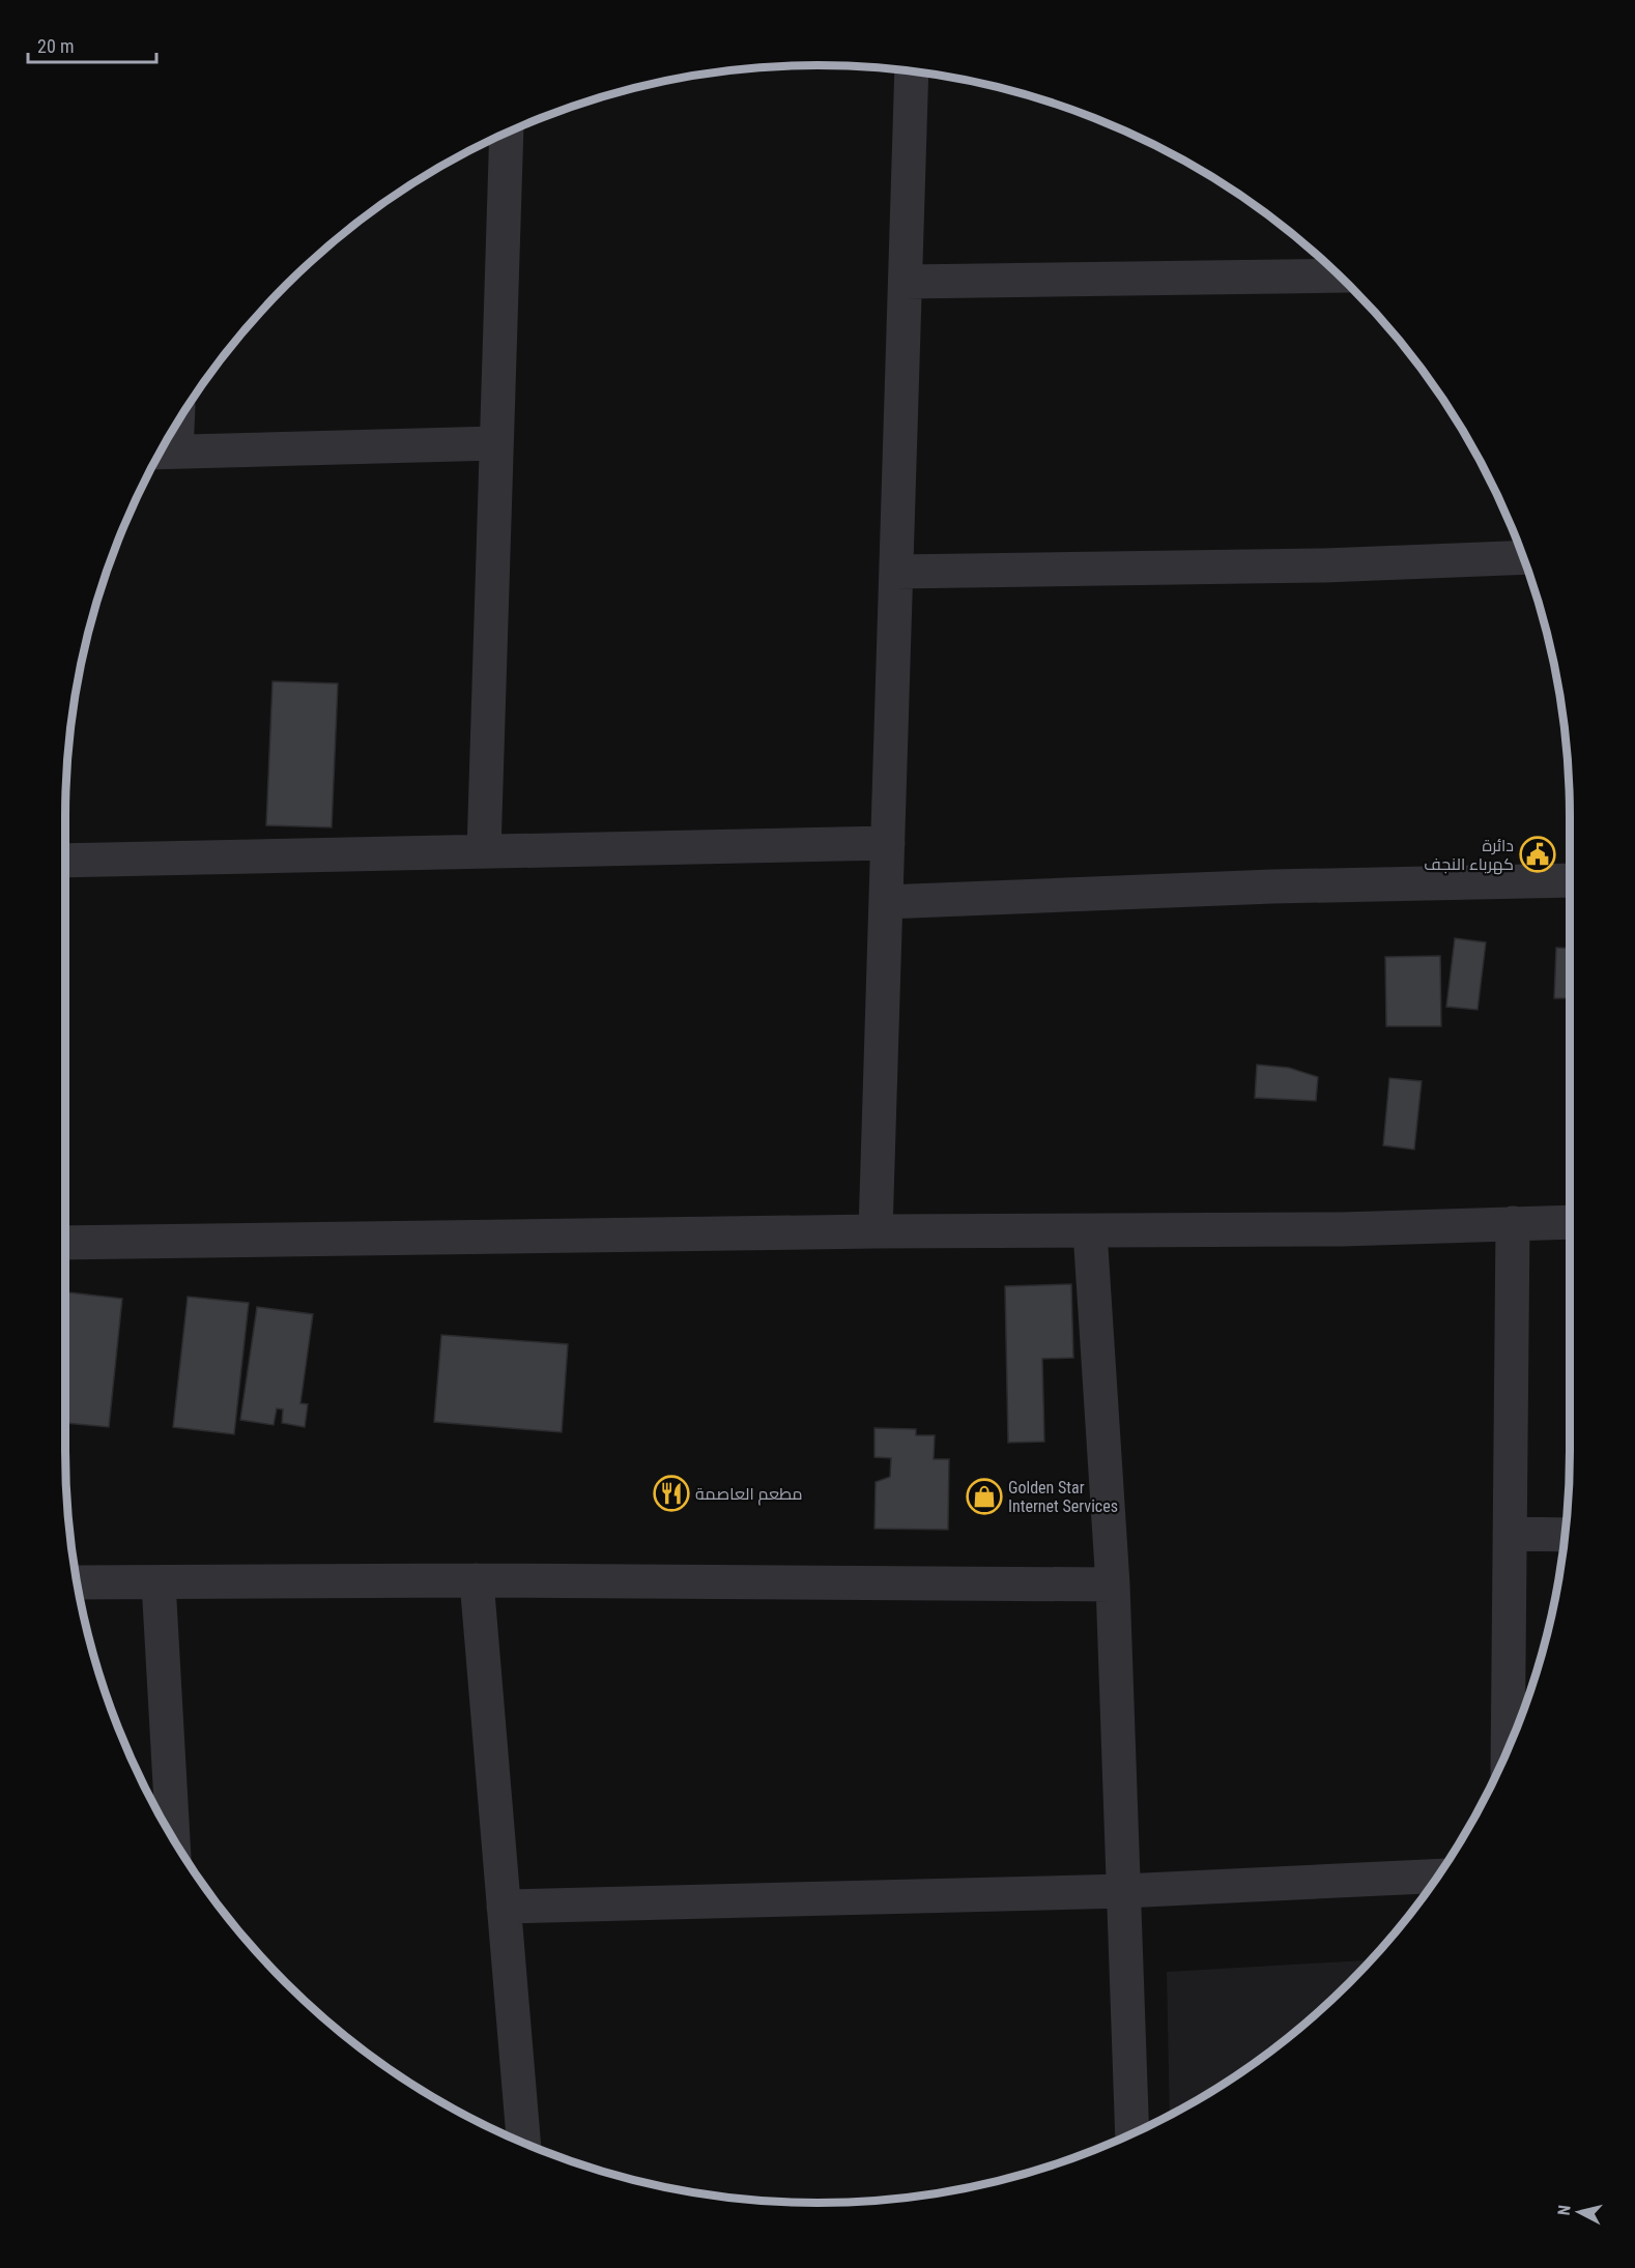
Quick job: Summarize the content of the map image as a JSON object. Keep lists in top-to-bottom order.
{
  "places": {
    "public building": ["دائرة كهرباء النجف"],
    "restaurant": ["مطعم العاصمة"],
    "shop": ["Golden Star Internet Services"]
  },
  "scale_bar": "20 m",
  "north": "left"
}
